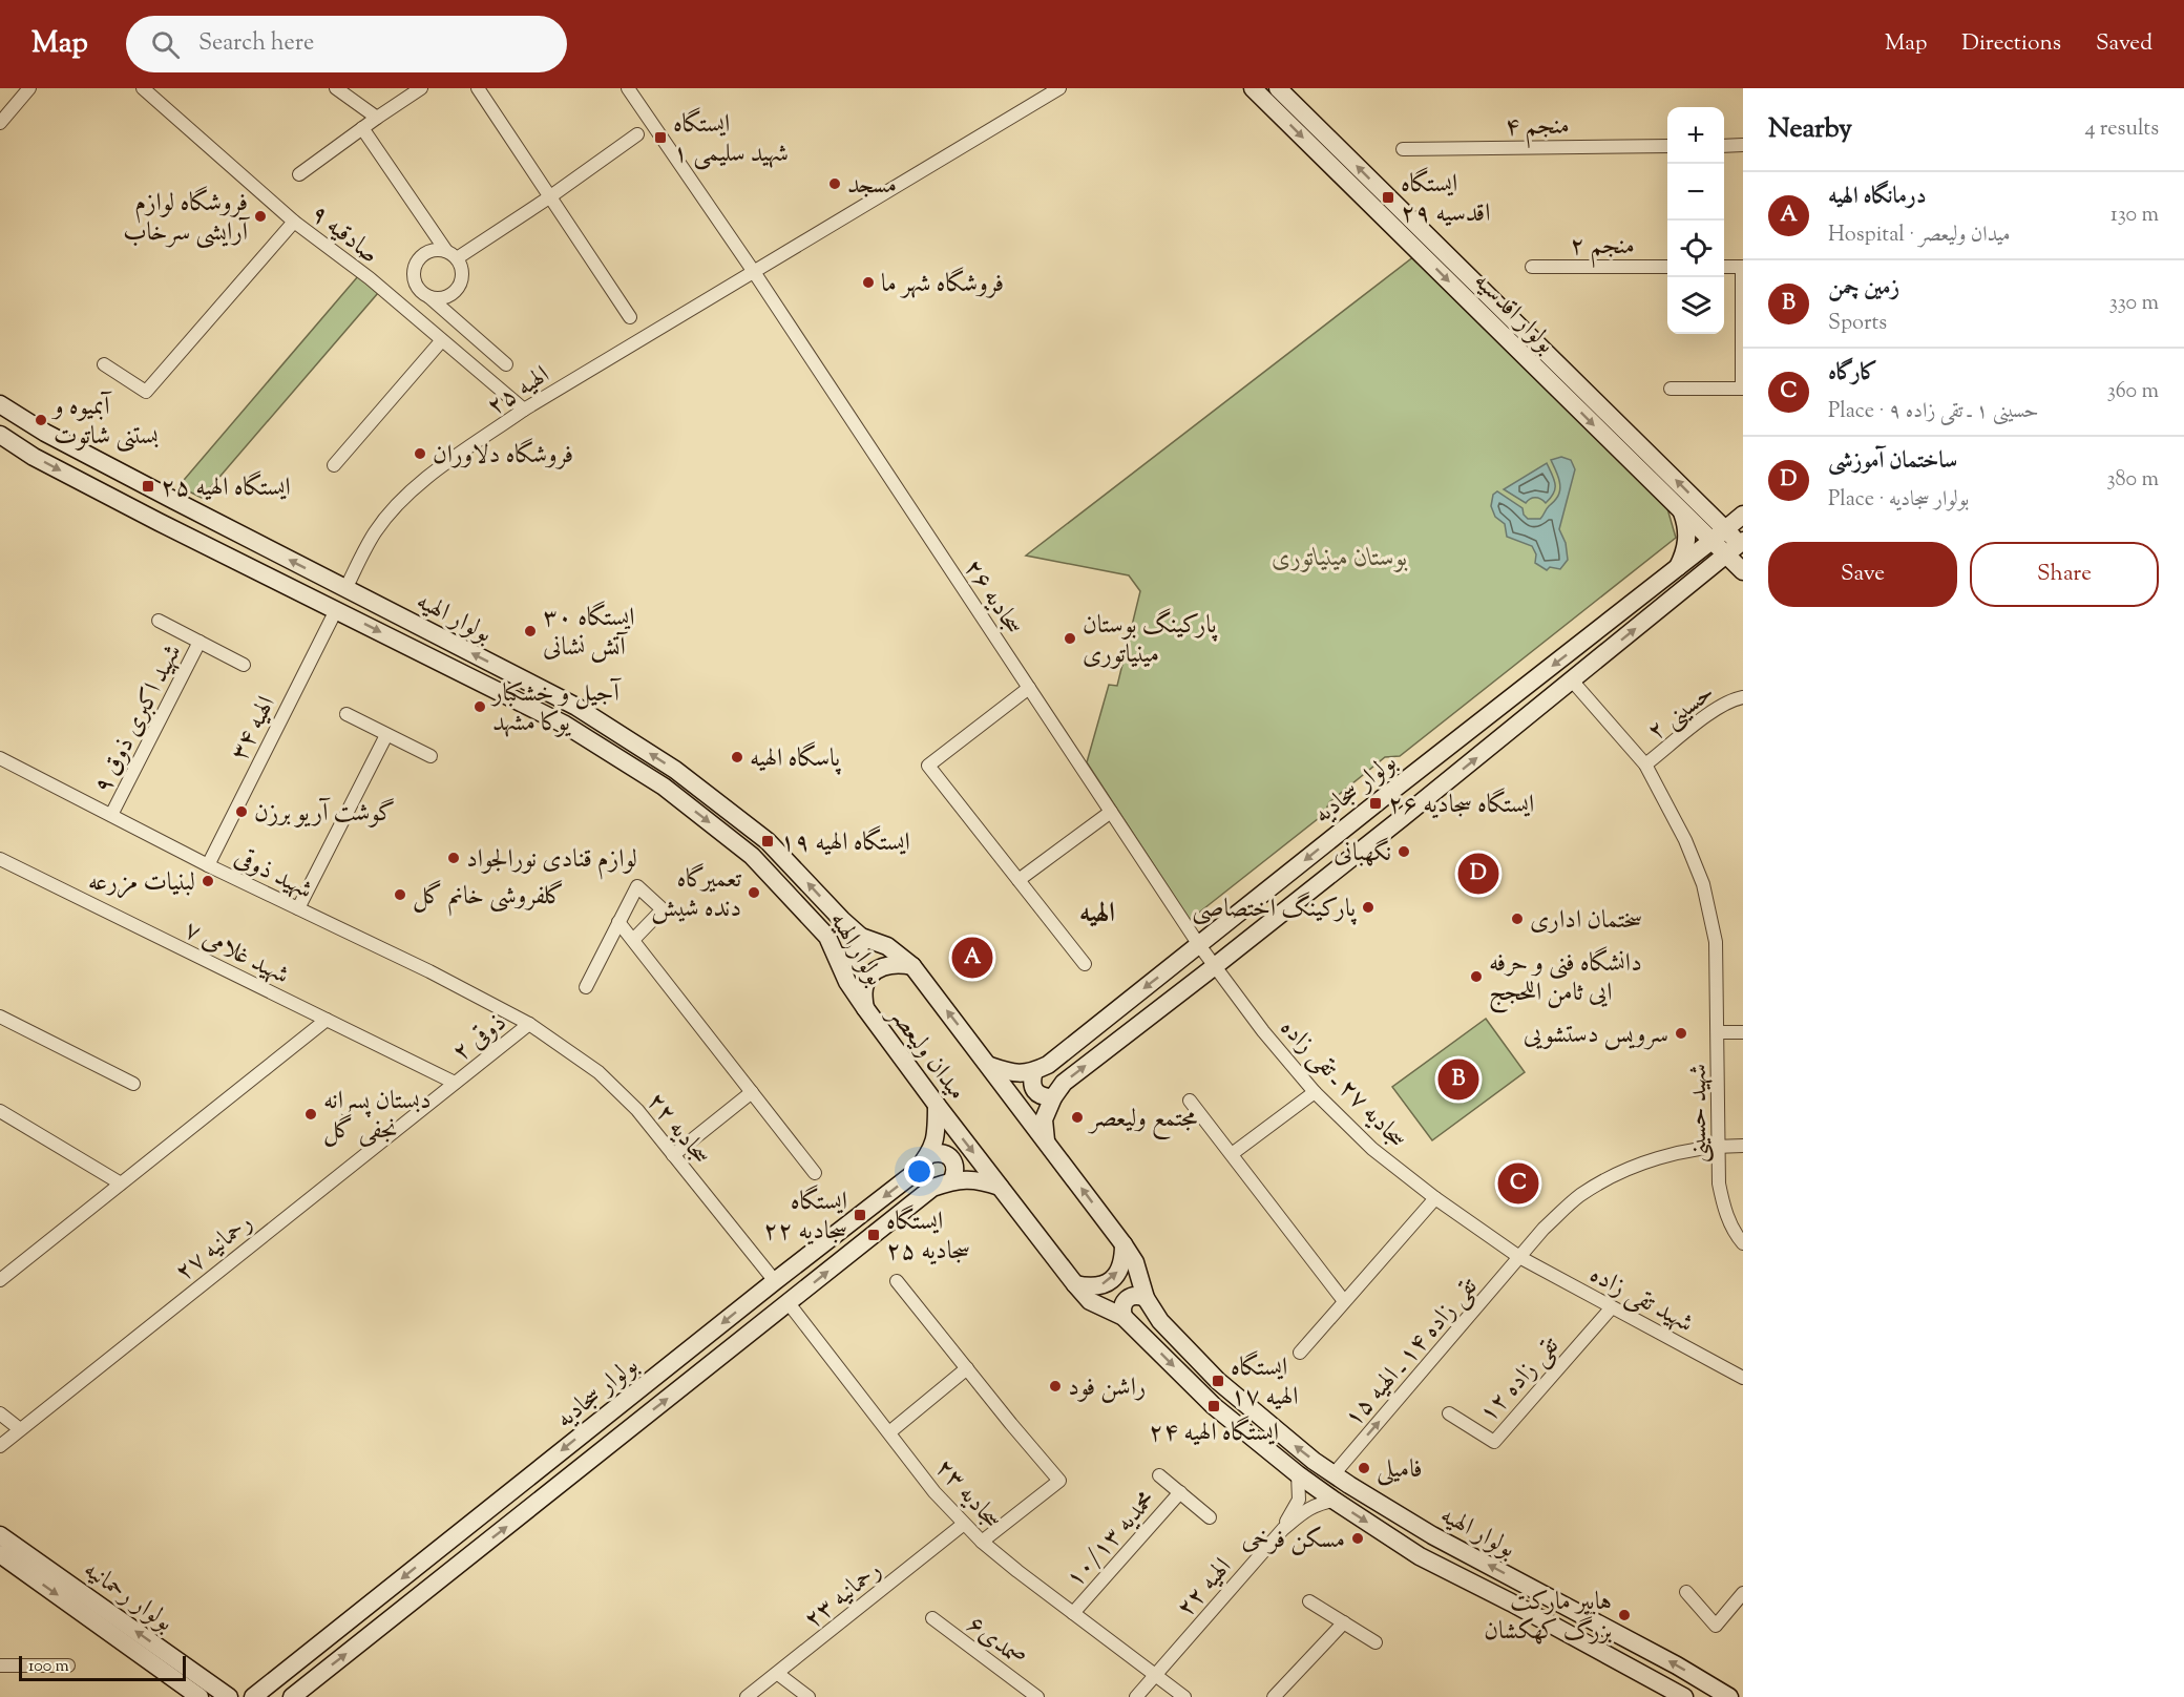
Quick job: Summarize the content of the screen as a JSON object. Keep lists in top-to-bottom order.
{
  "streets": {
    "main road": [
      "بولوار اقدسیه",
      "بولوار الهیه",
      "بولوار سجادیه",
      "میدان ولیعصر",
      "بولوار رحمانیه"
    ],
    "street": [
      "منجم ۴",
      "صادقیه ۹",
      "منجم ۲",
      "الهیه ۲۵",
      "سجادیه ۲۶",
      "حسینی ۲",
      "شهید اکبری ذوق ۹",
      "الهیه ۳۴",
      "شهید ذوقی",
      "شهید غلامی ۷",
      "ذوقی ۲",
      "سجادیه ۲۷ ـ تقی زاده",
      "شهید حسینی",
      "سجادیه ۲۲",
      "رحمانیه ۲۷",
      "شهید تقی زاده",
      "تقی زاده ۱۴ ـ الهیه ۱۵",
      "تقی زاده ۱۲",
      "سجادیه ۲۳",
      "محمدیه ۱۰/۱۳",
      "الهیه ۲۲",
      "رحمانیه ۲۳",
      "صمدی۶"
    ]
  },
  "crossings": [
    ["صادقیه ۹", "الهیه ۲۵"],
    ["بولوار اقدسیه", "بولوار سجادیه"],
    ["الهیه ۲۵", "سجادیه ۲۶"],
    ["الهیه ۲۵", "بولوار الهیه"],
    ["سجادیه ۲۶", "بولوار سجادیه"],
    ["سجادیه ۲۶", "سجادیه ۲۷ ـ تقی زاده"],
    ["بولوار الهیه", "الهیه ۳۴"],
    ["بولوار الهیه", "میدان ولیعصر"],
    ["بولوار الهیه", "تقی زاده ۱۴ ـ الهیه ۱۵"],
    ["حسینی ۲", "شهید حسینی"],
    ["شهید اکبری ذوق ۹", "شهید ذوقی"],
    ["الهیه ۳۴", "شهید ذوقی"],
    ["بولوار سجادیه", "میدان ولیعصر"],
    ["بولوار سجادیه", "سجادیه ۲۷ ـ تقی زاده"],
    ["بولوار سجادیه", "شهید حسینی"],
    ["بولوار سجادیه", "سجادیه ۲۲"],
    ["بولوار سجادیه", "سجادیه ۲۳"],
    ["شهید ذوقی", "ذوقی ۲"],
    ["شهید ذوقی", "سجادیه ۲۲"],
    ["شهید غلامی ۷", "ذوقی ۲"],
    ["شهید غلامی ۷", "رحمانیه ۲۷"],
    ["ذوقی ۲", "سجادیه ۲۲"],
    ["ذوقی ۲", "رحمانیه ۲۷"],
    ["سجادیه ۲۷ ـ تقی زاده", "شهید تقی زاده"],
    ["سجادیه ۲۷ ـ تقی زاده", "تقی زاده ۱۴ ـ الهیه ۱۵"],
    ["شهید حسینی", "تقی زاده ۱۴ ـ الهیه ۱۵"],
    ["شهید تقی زاده", "تقی زاده ۱۴ ـ الهیه ۱۵"],
    ["شهید تقی زاده", "تقی زاده ۱۲"],
    ["سجادیه ۲۳", "محمدیه ۱۰/۱۳"],
    ["سجادیه ۲۳", "الهیه ۲۲"],
    ["سجادیه ۲۳", "رحمانیه ۲۳"]
  ],
  "districts": ["الهیه"],
  "parks": ["بوستان مینیاتوری"],
  "places": {
    "transit": [
      "ایستگاه شهید سلیمی ۱",
      "ایستگاه اقدسیه ۲۹",
      "ایستگاه الهیه ۲۵",
      "ایستگاه سجادیه ۲۶",
      "ایستگاه الهیه ۱۹",
      "ایستگاه سجادیه ۲۲",
      "ایستگاه سجادیه ۲۵",
      "ایستگاه الهیه ۱۷",
      "ایستگاه الهیه ۲۴"
    ],
    "other": [
      "مسجد",
      "فروشگاه لوازم آرایشی سرخاب",
      "فروشگاه شهر ما",
      "آبمیوه و بستنی شاتوت",
      "فروشگاه دلاوران",
      "ایستگاه ۳۰ آتش نشانی",
      "پارکینگ بوستان مینیاتوری",
      "آجیل و خشکبار یوکا مشهد",
      "پاسگاه الهیه",
      "گوشت آریو برزن",
      "نگهبانی",
      "لوازم قنادی نورالجواد",
      "لبنیات مزرعه",
      "تعمیرگاه دنده شیش",
      "گلفروشی خانم گل",
      "پارکینگ اختصاصی",
      "سختمان اداری",
      "دانشگاه فنی و حرفه ایی ثامن اللحجج",
      "سرویس دستشویی",
      "دبستان پسرانه نجفی گل",
      "مجتمع ولیعصر",
      "راشن فود",
      "فامیلی",
      "مسکن فرخی",
      "هایپر مارکت بزرگ کهکشان"
    ]
  },
  "scale_bar": "100 m",
  "page": {
    "header": "Map",
    "search": "Search here",
    "nav": ["Map", "Directions", "Saved"],
    "heading": ["Nearby", "4 results"],
    "map_buttons": ["+", "−"],
    "list": [
      {
        "mark": "A",
        "name": "درمانگاه الهیه",
        "note": "Hospital · میدان ولیعصر",
        "value": "130 m"
      },
      {
        "mark": "B",
        "name": "زمین چمن",
        "note": "Sports",
        "value": "330 m"
      },
      {
        "mark": "C",
        "name": "کارگاه",
        "note": "Place · حسینی ۱ ـ تقی زاده ۹",
        "value": "360 m"
      },
      {
        "mark": "D",
        "name": "ساختمان آموزشی",
        "note": "Place · بولوار سجادیه",
        "value": "380 m"
      }
    ],
    "buttons": ["Save", "Share"],
    "pins": [
      "D",
      "A",
      "B",
      "C"
    ],
    "scale": "100 m"
  }
}
